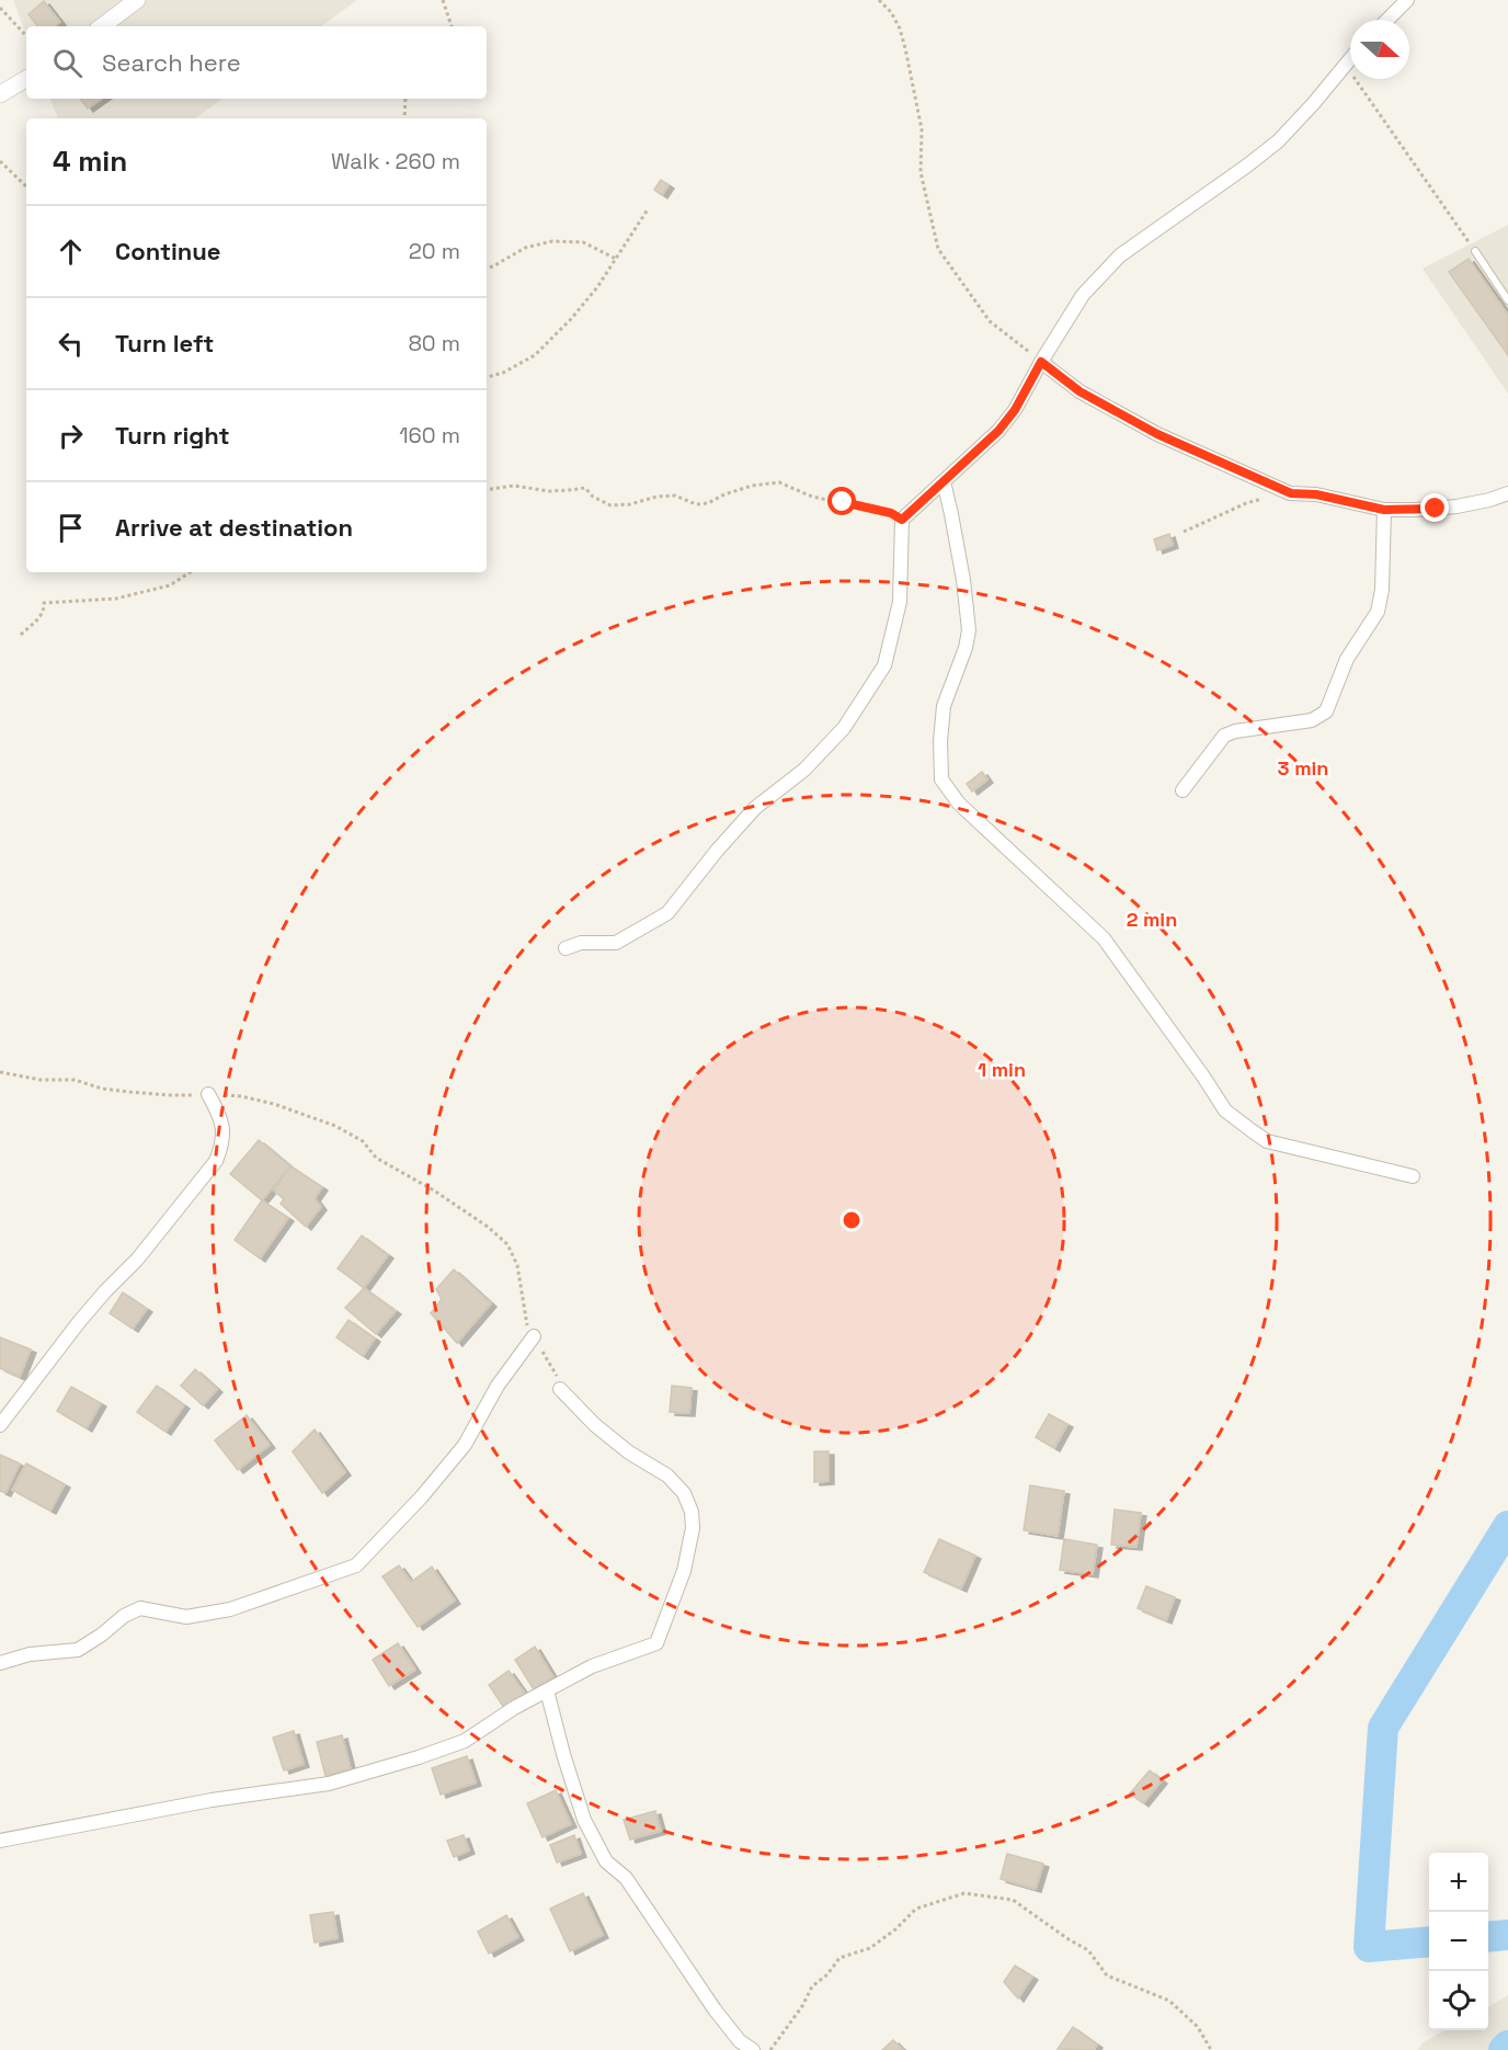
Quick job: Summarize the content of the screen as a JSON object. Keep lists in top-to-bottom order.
{
  "north": "right",
  "page": {
    "search": "Search here",
    "heading": ["4 min", "Walk · 260 m"],
    "list": [
      ["Continue", "20 m"],
      ["Turn left", "80 m"],
      ["Turn right", "160 m"],
      "Arrive at destination"
    ],
    "map_buttons": ["+", "−"]
  },
  "rings": ["3 min", "2 min", "1 min"]
}
